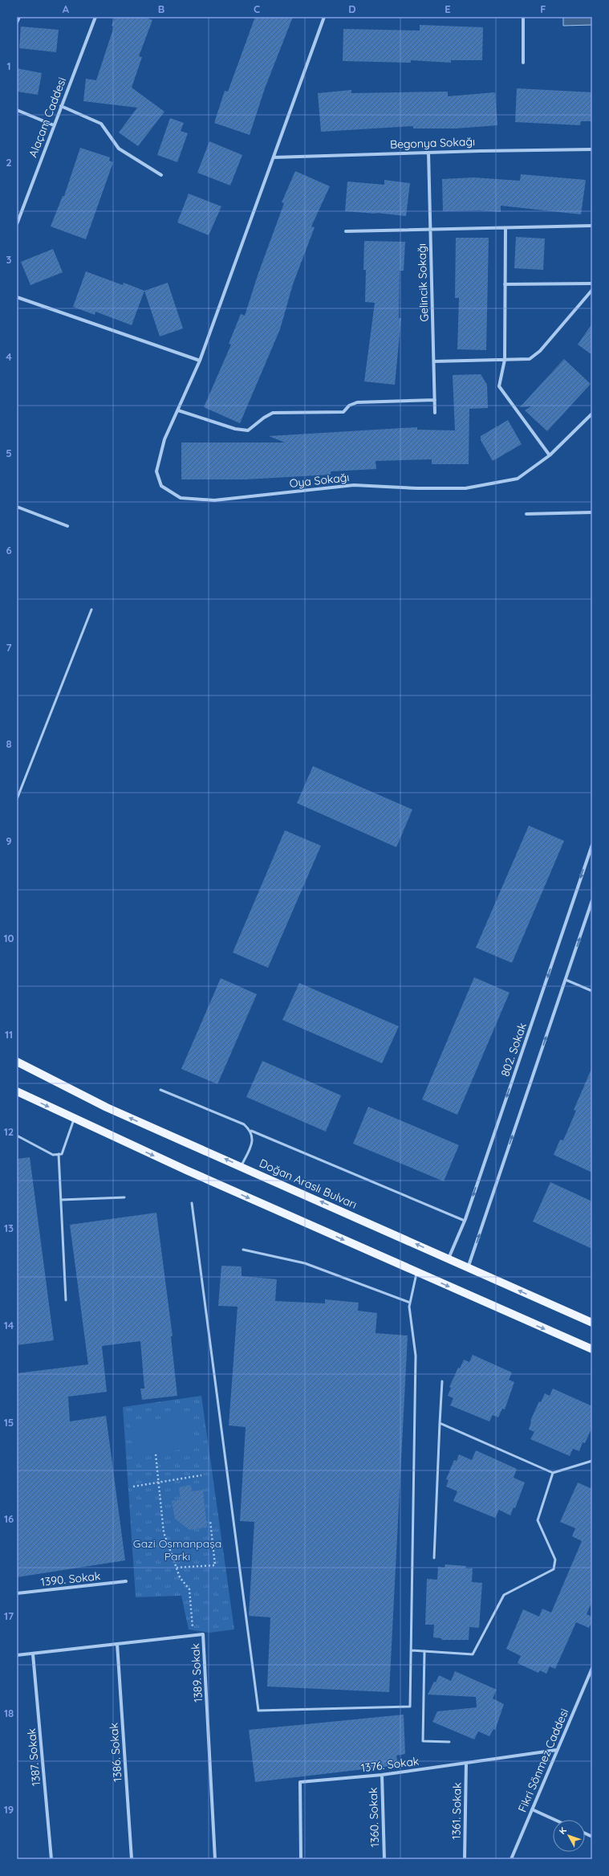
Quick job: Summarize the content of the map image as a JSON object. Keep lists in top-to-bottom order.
{
  "streets": {
    "main road": ["Doğan Araslı Bulvarı"],
    "street": [
      "Alaçam Caddesi",
      "Begonya Sokağı",
      "Gelincik Sokağı",
      "Oya Sokağı",
      "802. Sokak",
      "1390. Sokak",
      "1389. Sokak",
      "1386. Sokak",
      "1387. Sokak",
      "Fikri Sönmez Caddesi",
      "1376. Sokak",
      "1361. Sokak",
      "1360. Sokak"
    ]
  },
  "crossings": [
    ["Begonya Sokağı", "Gelincik Sokağı"],
    ["Begonya Sokağı", "Oya Sokağı"],
    ["802. Sokak", "Doğan Araslı Bulvarı"],
    ["1389. Sokak", "1386. Sokak"],
    ["1389. Sokak", "1387. Sokak"],
    ["Fikri Sönmez Caddesi", "1376. Sokak"],
    ["1376. Sokak", "1361. Sokak"],
    ["1376. Sokak", "1360. Sokak"]
  ],
  "parks": ["Gazi Osmanpaşa Parkı"],
  "north": "top left",
  "grid": {
    "columns": [
      "A",
      "B",
      "C",
      "D",
      "E",
      "F"
    ],
    "rows": [
      "1",
      "2",
      "3",
      "4",
      "5",
      "6",
      "7",
      "8",
      "9",
      "10",
      "11",
      "12",
      "13",
      "14",
      "15",
      "16",
      "17",
      "18",
      "19"
    ]
  }
}
